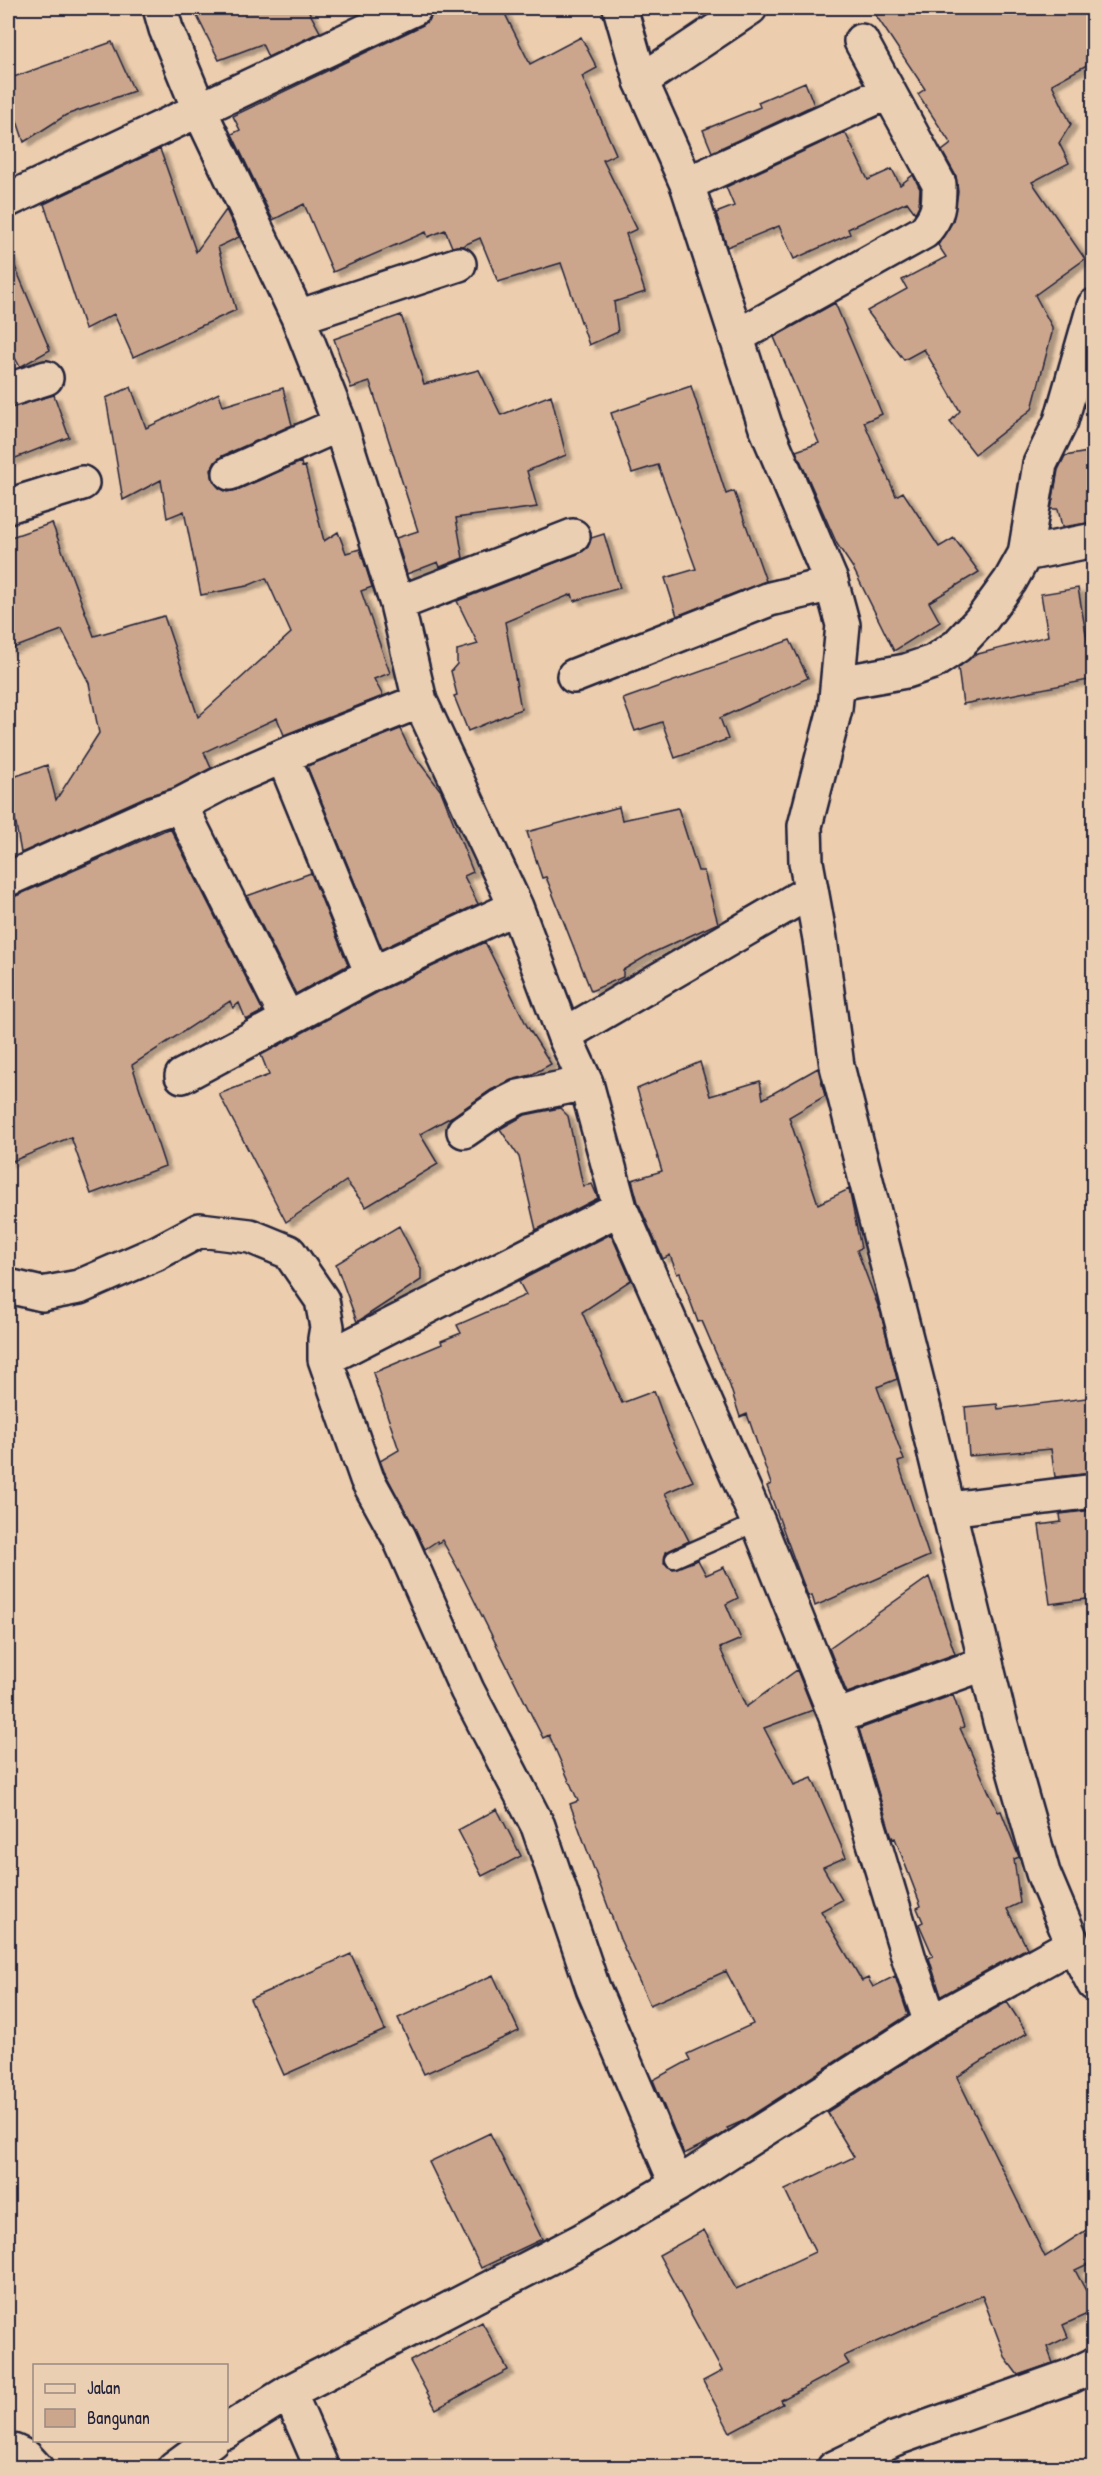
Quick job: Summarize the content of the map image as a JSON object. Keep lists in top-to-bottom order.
{
  "legend": ["Jalan", "Bangunan"]
}
